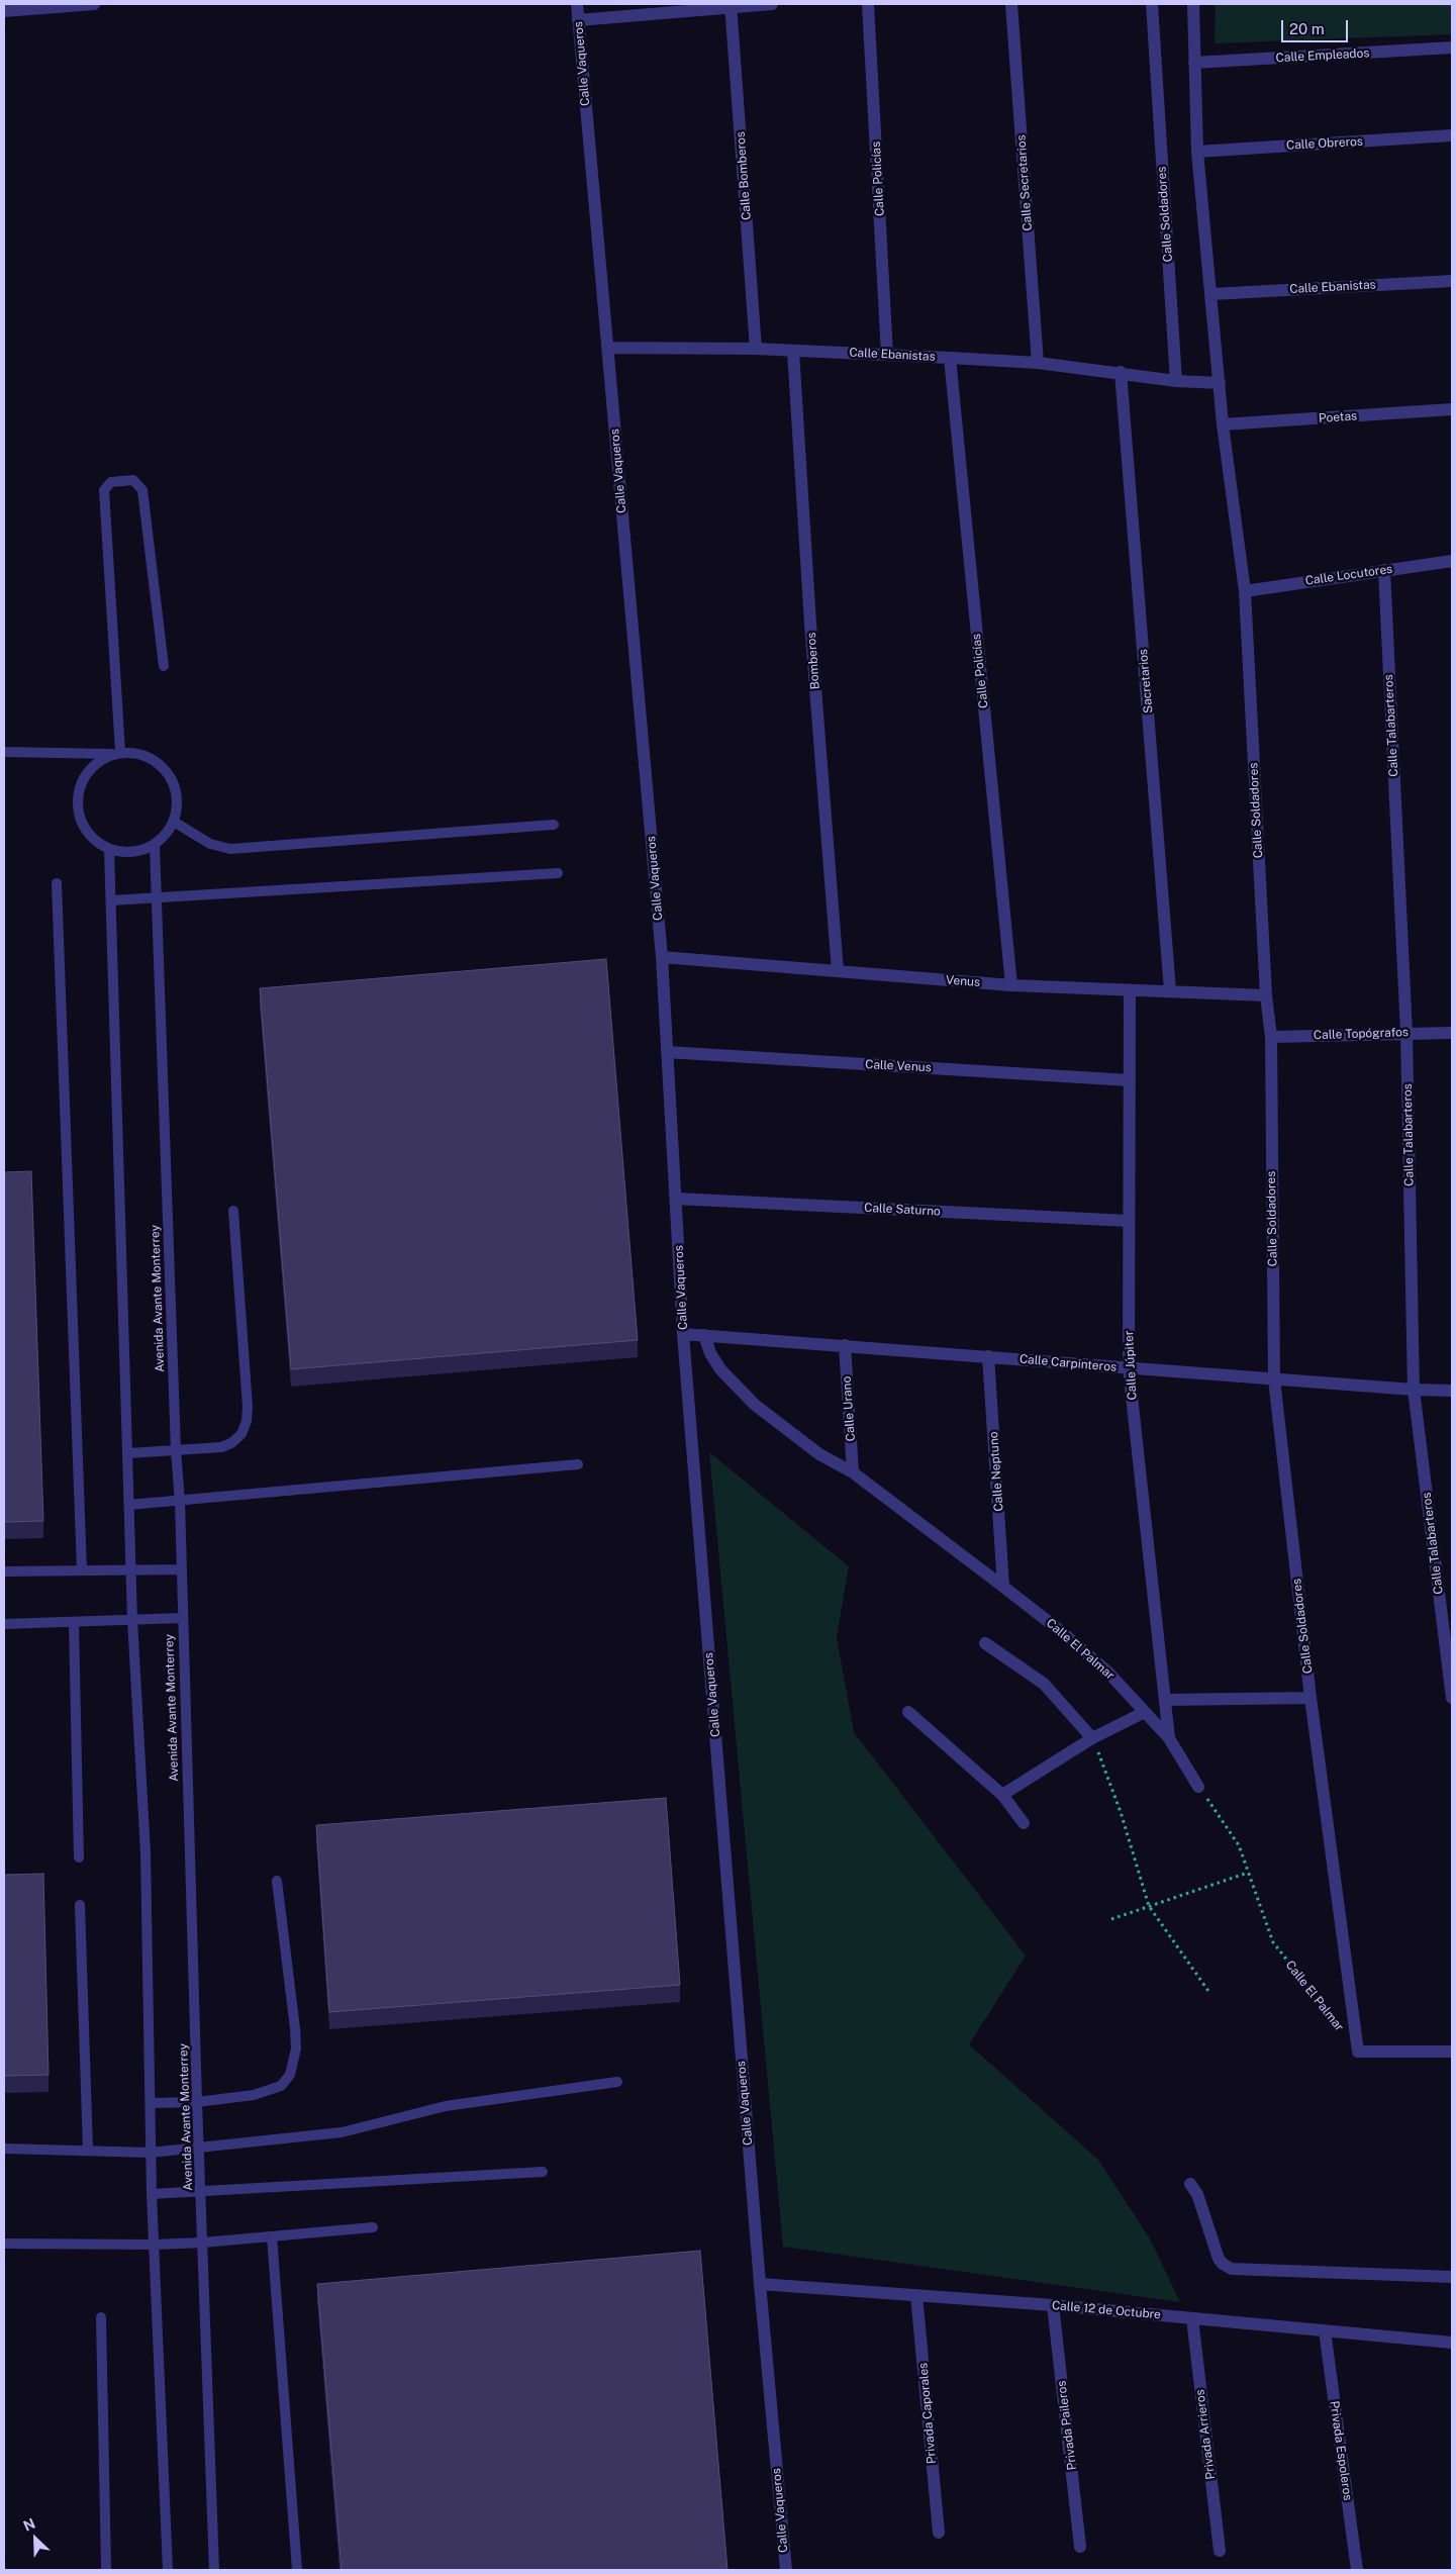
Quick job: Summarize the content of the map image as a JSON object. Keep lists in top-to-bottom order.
{
  "streets": {
    "street": [
      "Calle Empleados",
      "Calle Vaqueros",
      "Calle Obreros",
      "Calle Bomberos",
      "Calle Policías",
      "Calle Secretarios",
      "Calle Soldadores",
      "Calle Ebanistas",
      "Poetas",
      "Calle Locutores",
      "Bomberos",
      "Sacretarios",
      "Calle Talabarteros",
      "Venus",
      "Calle Topógrafos",
      "Calle Venus",
      "Calle Saturno",
      "Calle Carpinteros",
      "Calle Júpiter",
      "Calle Urano",
      "Calle Neptuno",
      "Calle El Palmar",
      "Calle 12 de Octubre",
      "Privada Caporales",
      "Privada Paileros",
      "Privada Arrieros",
      "Privada Espoleros"
    ],
    "lane": ["Avenida Avante Monterrey"]
  },
  "crossings": [
    ["Calle Empleados", "Calle Soldadores"],
    ["Calle Vaqueros", "Calle Ebanistas"],
    ["Calle Vaqueros", "Venus"],
    ["Calle Vaqueros", "Calle Venus"],
    ["Calle Vaqueros", "Calle Saturno"],
    ["Calle Vaqueros", "Calle Carpinteros"],
    ["Calle Vaqueros", "Calle 12 de Octubre"],
    ["Calle Obreros", "Calle Soldadores"],
    ["Calle Bomberos", "Calle Ebanistas"],
    ["Calle Policías", "Calle Ebanistas"],
    ["Calle Policías", "Venus"],
    ["Calle Secretarios", "Calle Ebanistas"],
    ["Calle Soldadores", "Calle Ebanistas"],
    ["Calle Soldadores", "Poetas"],
    ["Calle Soldadores", "Calle Locutores"],
    ["Calle Soldadores", "Venus"],
    ["Calle Soldadores", "Calle Topógrafos"],
    ["Calle Soldadores", "Calle Carpinteros"],
    ["Calle Ebanistas", "Bomberos"],
    ["Calle Ebanistas", "Sacretarios"],
    ["Calle Locutores", "Calle Talabarteros"],
    ["Bomberos", "Venus"],
    ["Sacretarios", "Venus"],
    ["Calle Talabarteros", "Calle Topógrafos"],
    ["Calle Talabarteros", "Calle Carpinteros"],
    ["Venus", "Calle Júpiter"],
    ["Calle Venus", "Calle Júpiter"],
    ["Calle Saturno", "Calle Júpiter"],
    ["Calle Carpinteros", "Calle Júpiter"],
    ["Calle Carpinteros", "Calle Urano"],
    ["Calle Carpinteros", "Calle Neptuno"],
    ["Calle Carpinteros", "Calle El Palmar"],
    ["Calle Júpiter", "Calle El Palmar"],
    ["Calle Urano", "Calle El Palmar"],
    ["Calle Neptuno", "Calle El Palmar"],
    ["Calle 12 de Octubre", "Privada Caporales"],
    ["Calle 12 de Octubre", "Privada Paileros"],
    ["Calle 12 de Octubre", "Privada Arrieros"],
    ["Calle 12 de Octubre", "Privada Espoleros"]
  ],
  "scale_bar": "20 m",
  "north": "top left"
}
